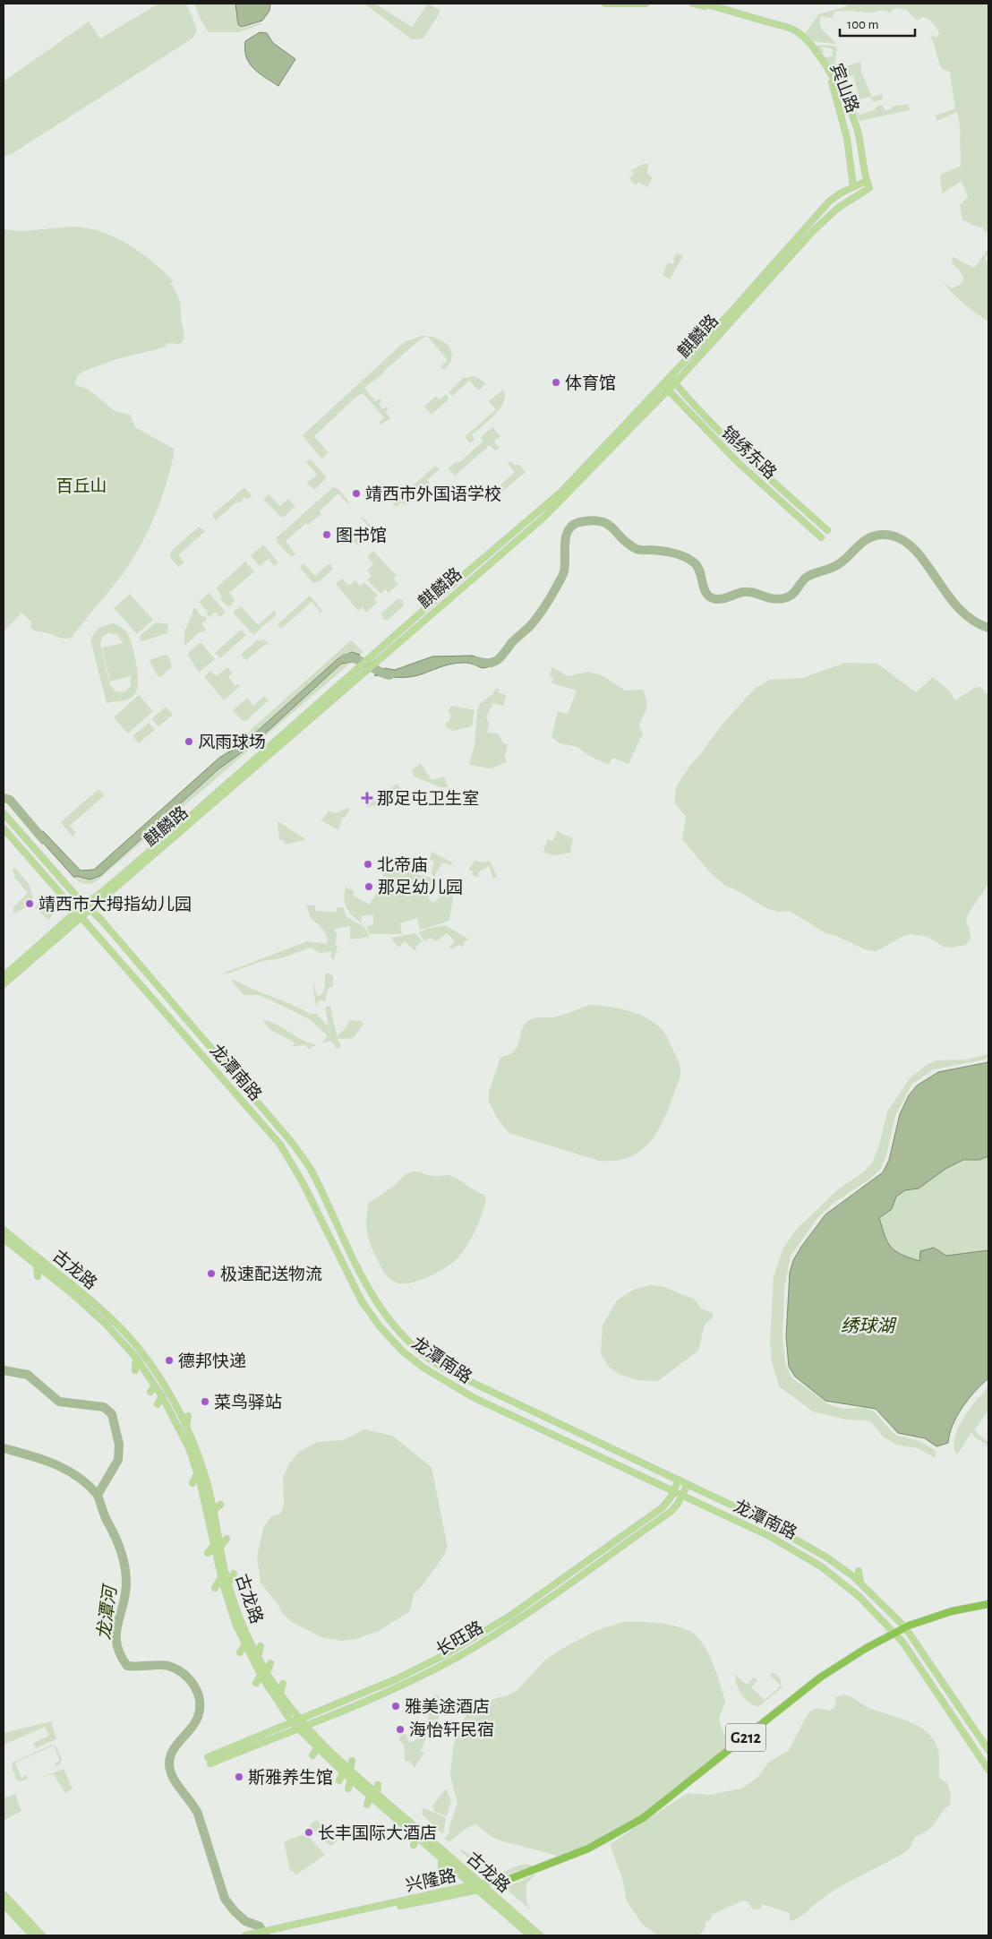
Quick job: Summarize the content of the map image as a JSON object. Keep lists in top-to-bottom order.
{
  "streets": {
    "highway": ["G212"],
    "main road": [
      "宾山路",
      "麒麟路",
      "锦绣东路",
      "龙潭南路",
      "古龙路",
      "长旺路",
      "兴隆路"
    ]
  },
  "crossings": [
    ["宾山路", "麒麟路"],
    ["麒麟路", "锦绣东路"],
    ["麒麟路", "龙潭南路"],
    ["龙潭南路", "长旺路"],
    ["龙潭南路", "G212"],
    ["古龙路", "长旺路"],
    ["古龙路", "兴隆路"],
    ["G212", "兴隆路"]
  ],
  "water": ["绣球湖", "龙潭河"],
  "parks": ["百丘山"],
  "places": {
    "other": [
      "体育馆",
      "靖西市外国语学校",
      "图书馆",
      "风雨球场",
      "北帝庙",
      "那足幼儿园",
      "靖西市大拇指幼儿园",
      "极速配送物流",
      "德邦快递",
      "菜鸟驿站",
      "雅美途酒店",
      "海怡轩民宿",
      "斯雅养生馆",
      "长丰国际大酒店"
    ],
    "health": ["那足屯卫生室"]
  },
  "scale_bar": "100 m"
}
